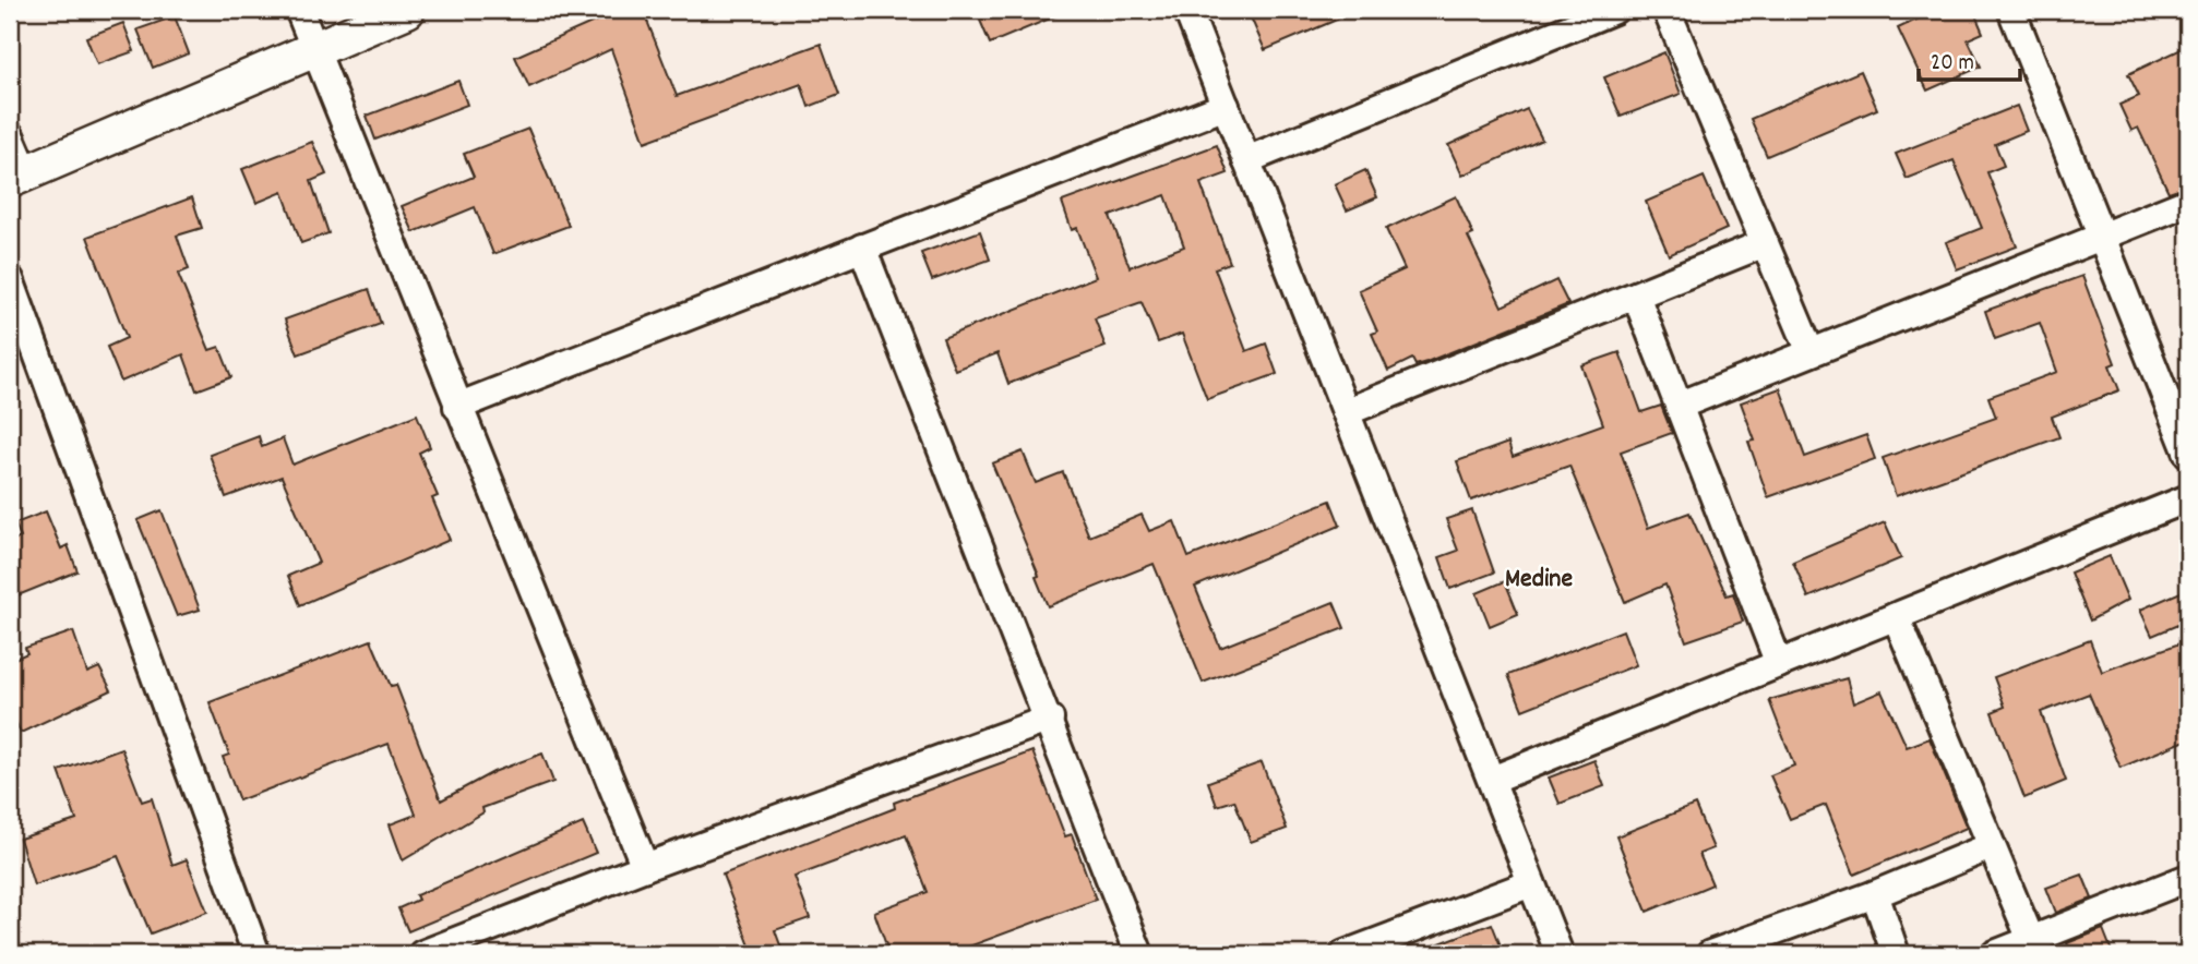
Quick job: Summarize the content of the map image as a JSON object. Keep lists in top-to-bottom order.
{
  "districts": ["Medine"],
  "scale_bar": "20 m"
}
